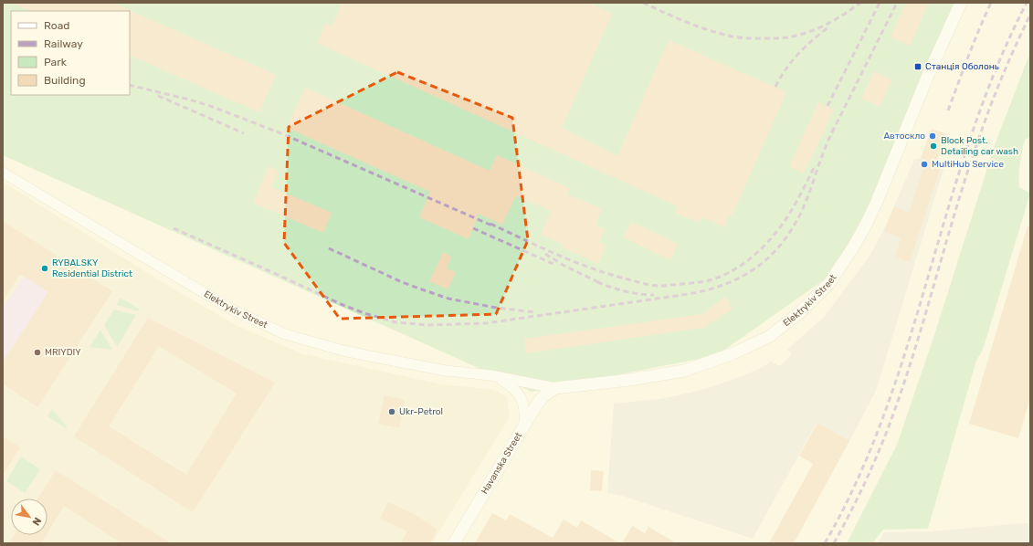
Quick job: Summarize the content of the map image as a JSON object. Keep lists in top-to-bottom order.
{
  "streets": {
    "street": ["Elektrykiv Street", "Havanska Street"]
  },
  "crossings": [
    ["Elektrykiv Street", "Havanska Street"]
  ],
  "places": {
    "transit": ["Cтанція Оболонь"],
    "other": [
      "Автоскло",
      "Block Post. Detailing car wash",
      "MultiHub Service",
      "RYBALSKY Residential District",
      "MRIYDIY",
      "Ukr-Petrol"
    ]
  },
  "legend": [
    "Road",
    "Railway",
    "Park",
    "Building"
  ],
  "north": "bottom right"
}
